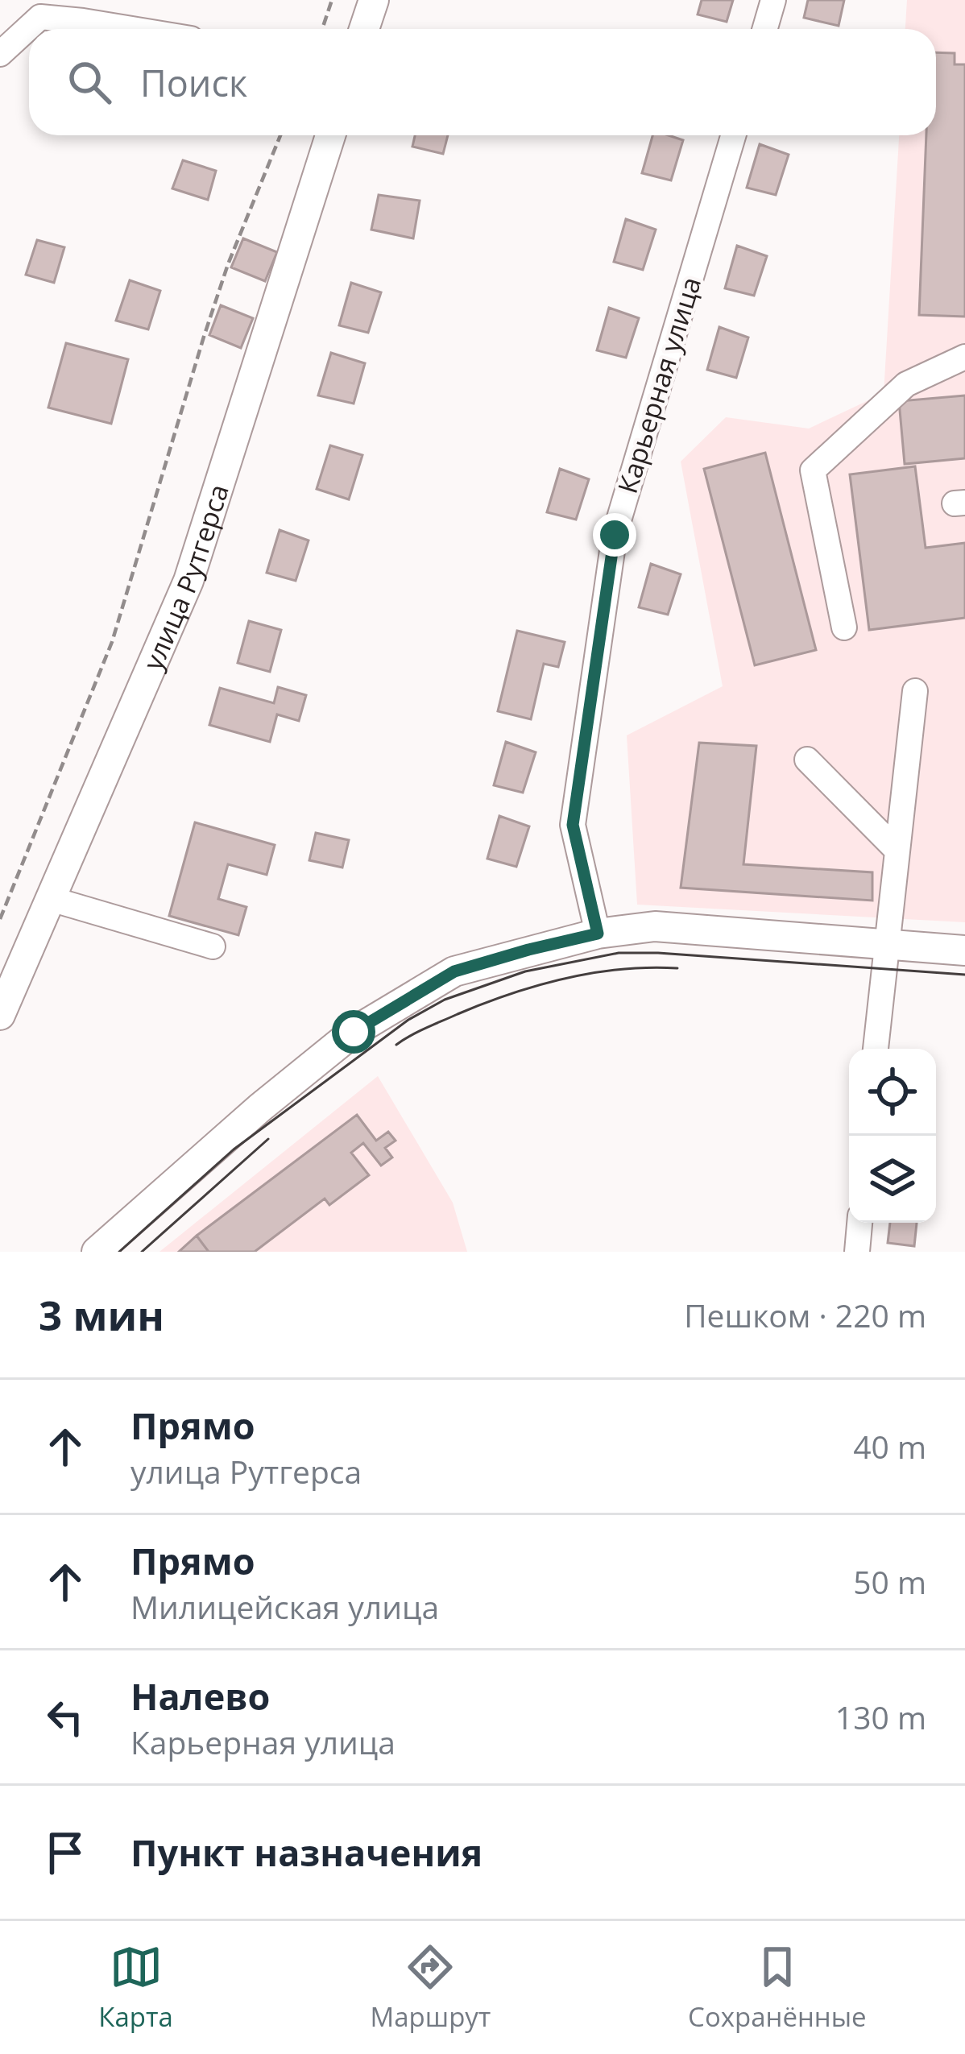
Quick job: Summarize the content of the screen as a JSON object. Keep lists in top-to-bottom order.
{
  "streets": {
    "main road": ["улица Рутгерса"],
    "lane": ["Карьерная улица"]
  },
  "page": {
    "search": "Поиск",
    "heading": ["3 мин", "Пешком · 220 m"],
    "list": [
      ["Прямо", "улица Рутгерса", "40 m"],
      ["Прямо", "Милицейская улица", "50 m"],
      ["Налево", "Карьерная улица", "130 m"],
      "Пункт назначения"
    ],
    "nav": ["Карта", "Маршрут", "Сохранённые"]
  }
}
